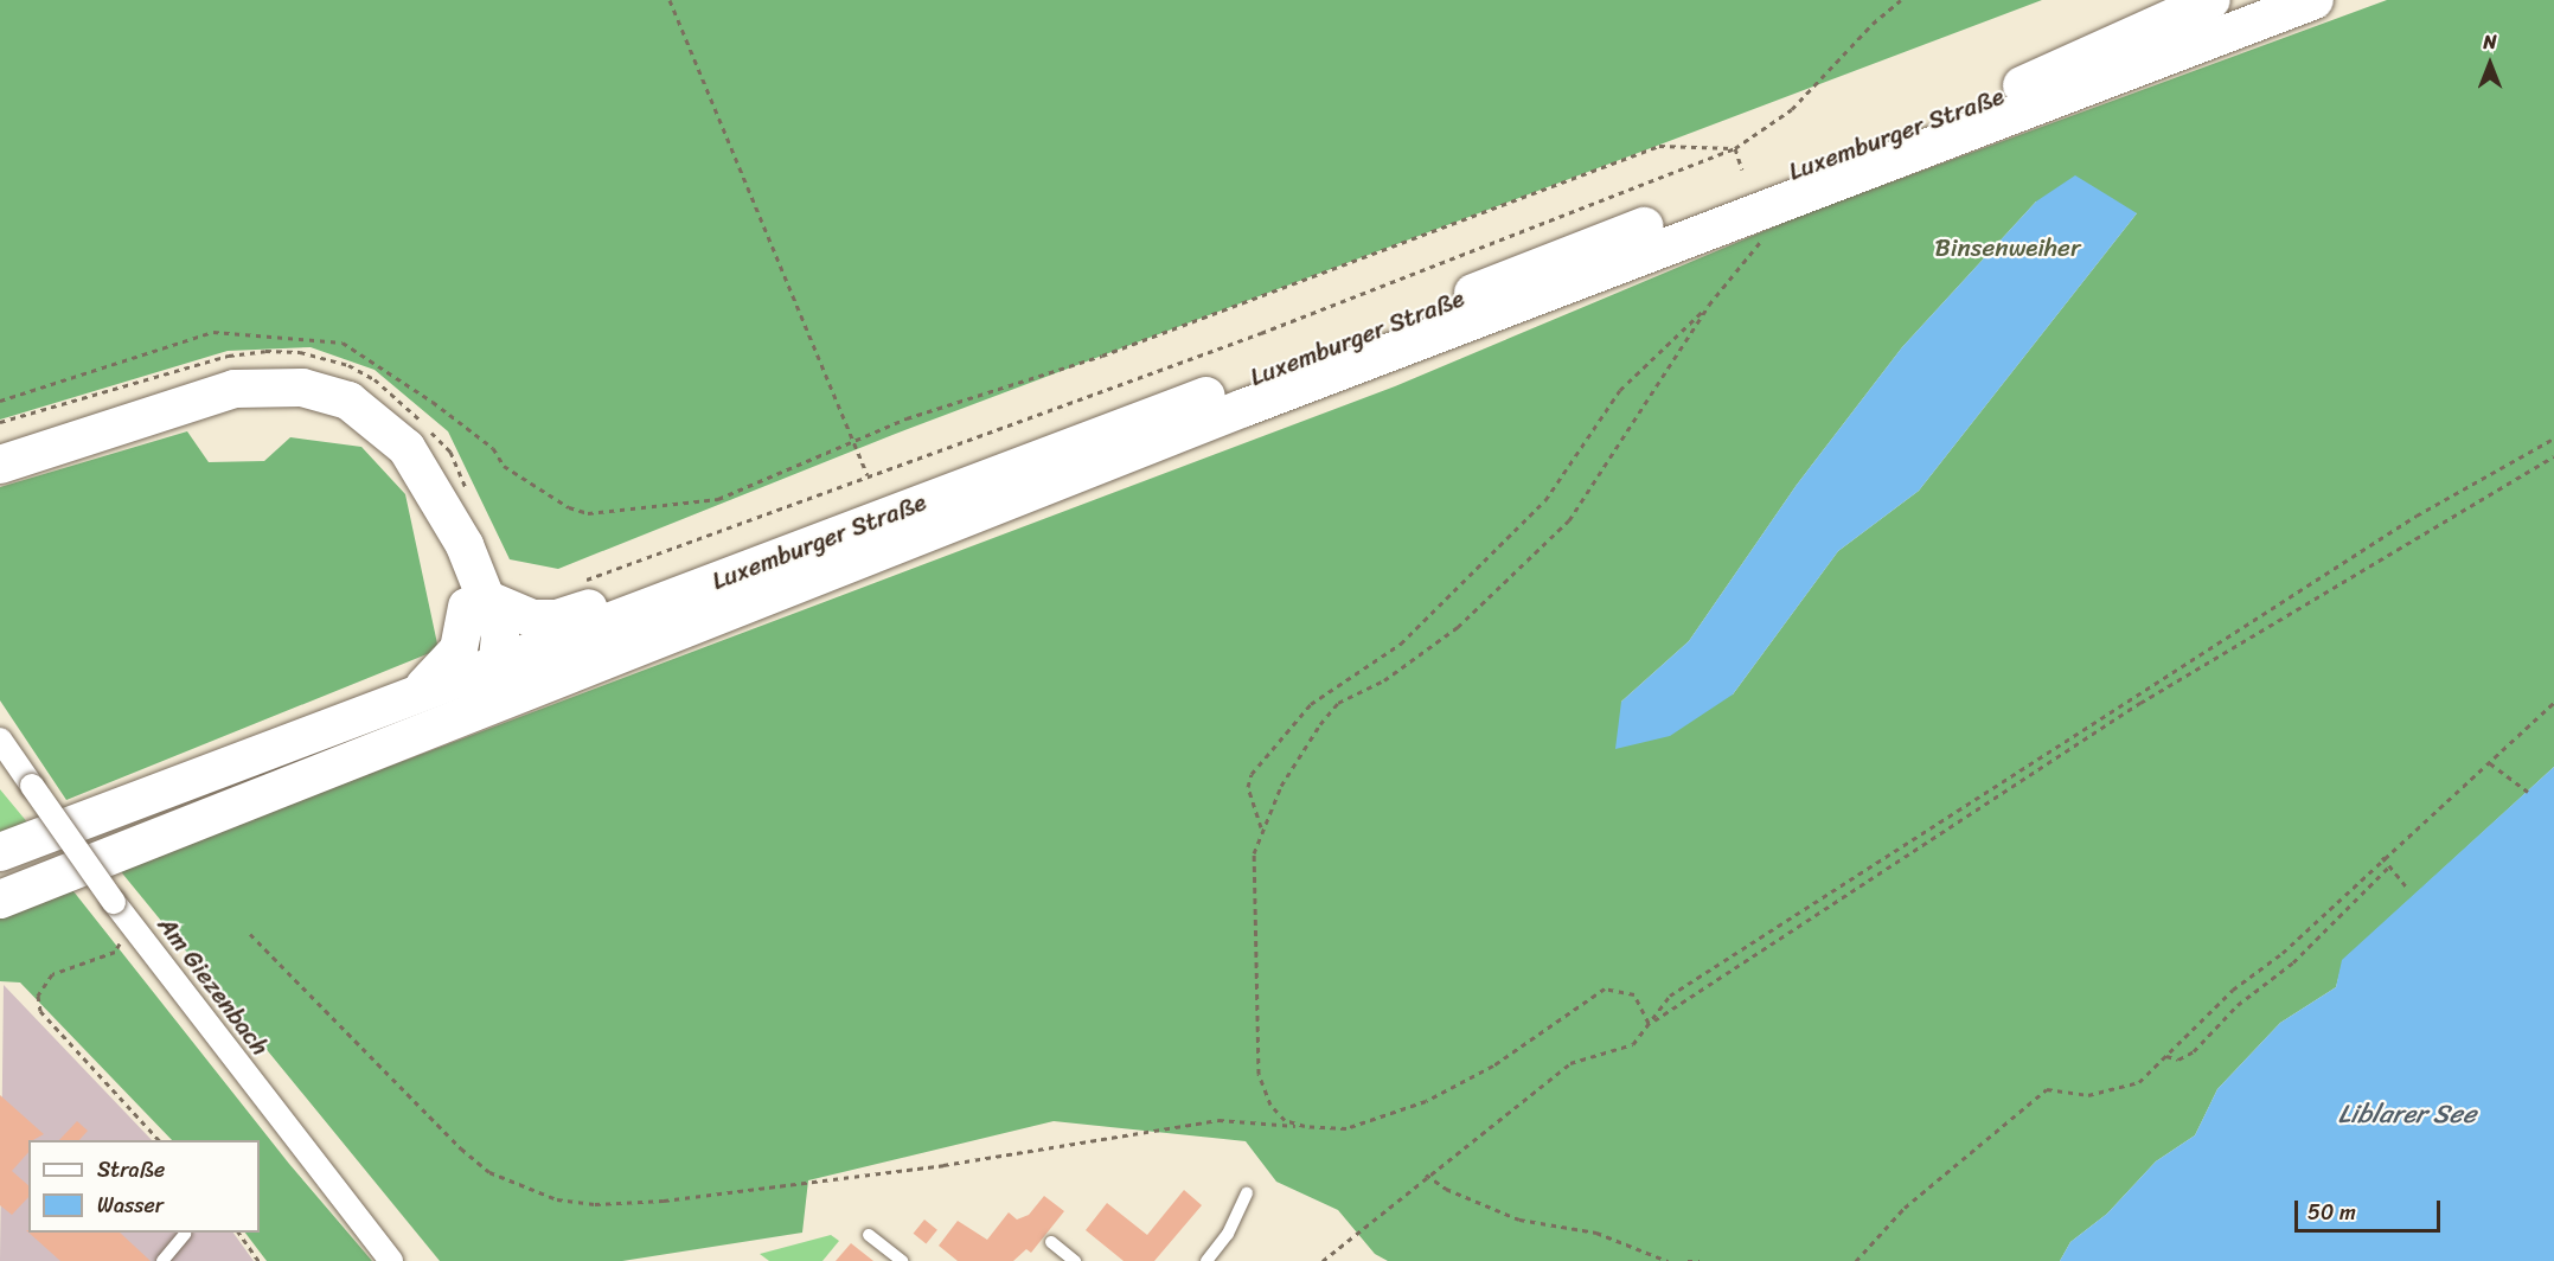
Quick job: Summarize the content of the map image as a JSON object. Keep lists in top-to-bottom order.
{
  "streets": {
    "main road": ["Luxemburger Straße"],
    "street": ["Am Giezenbach"]
  },
  "water": ["Liblarer See"],
  "parks": ["Binsenweiher"],
  "legend": ["Straße", "Wasser"],
  "scale_bar": "50 m",
  "north": "top"
}
